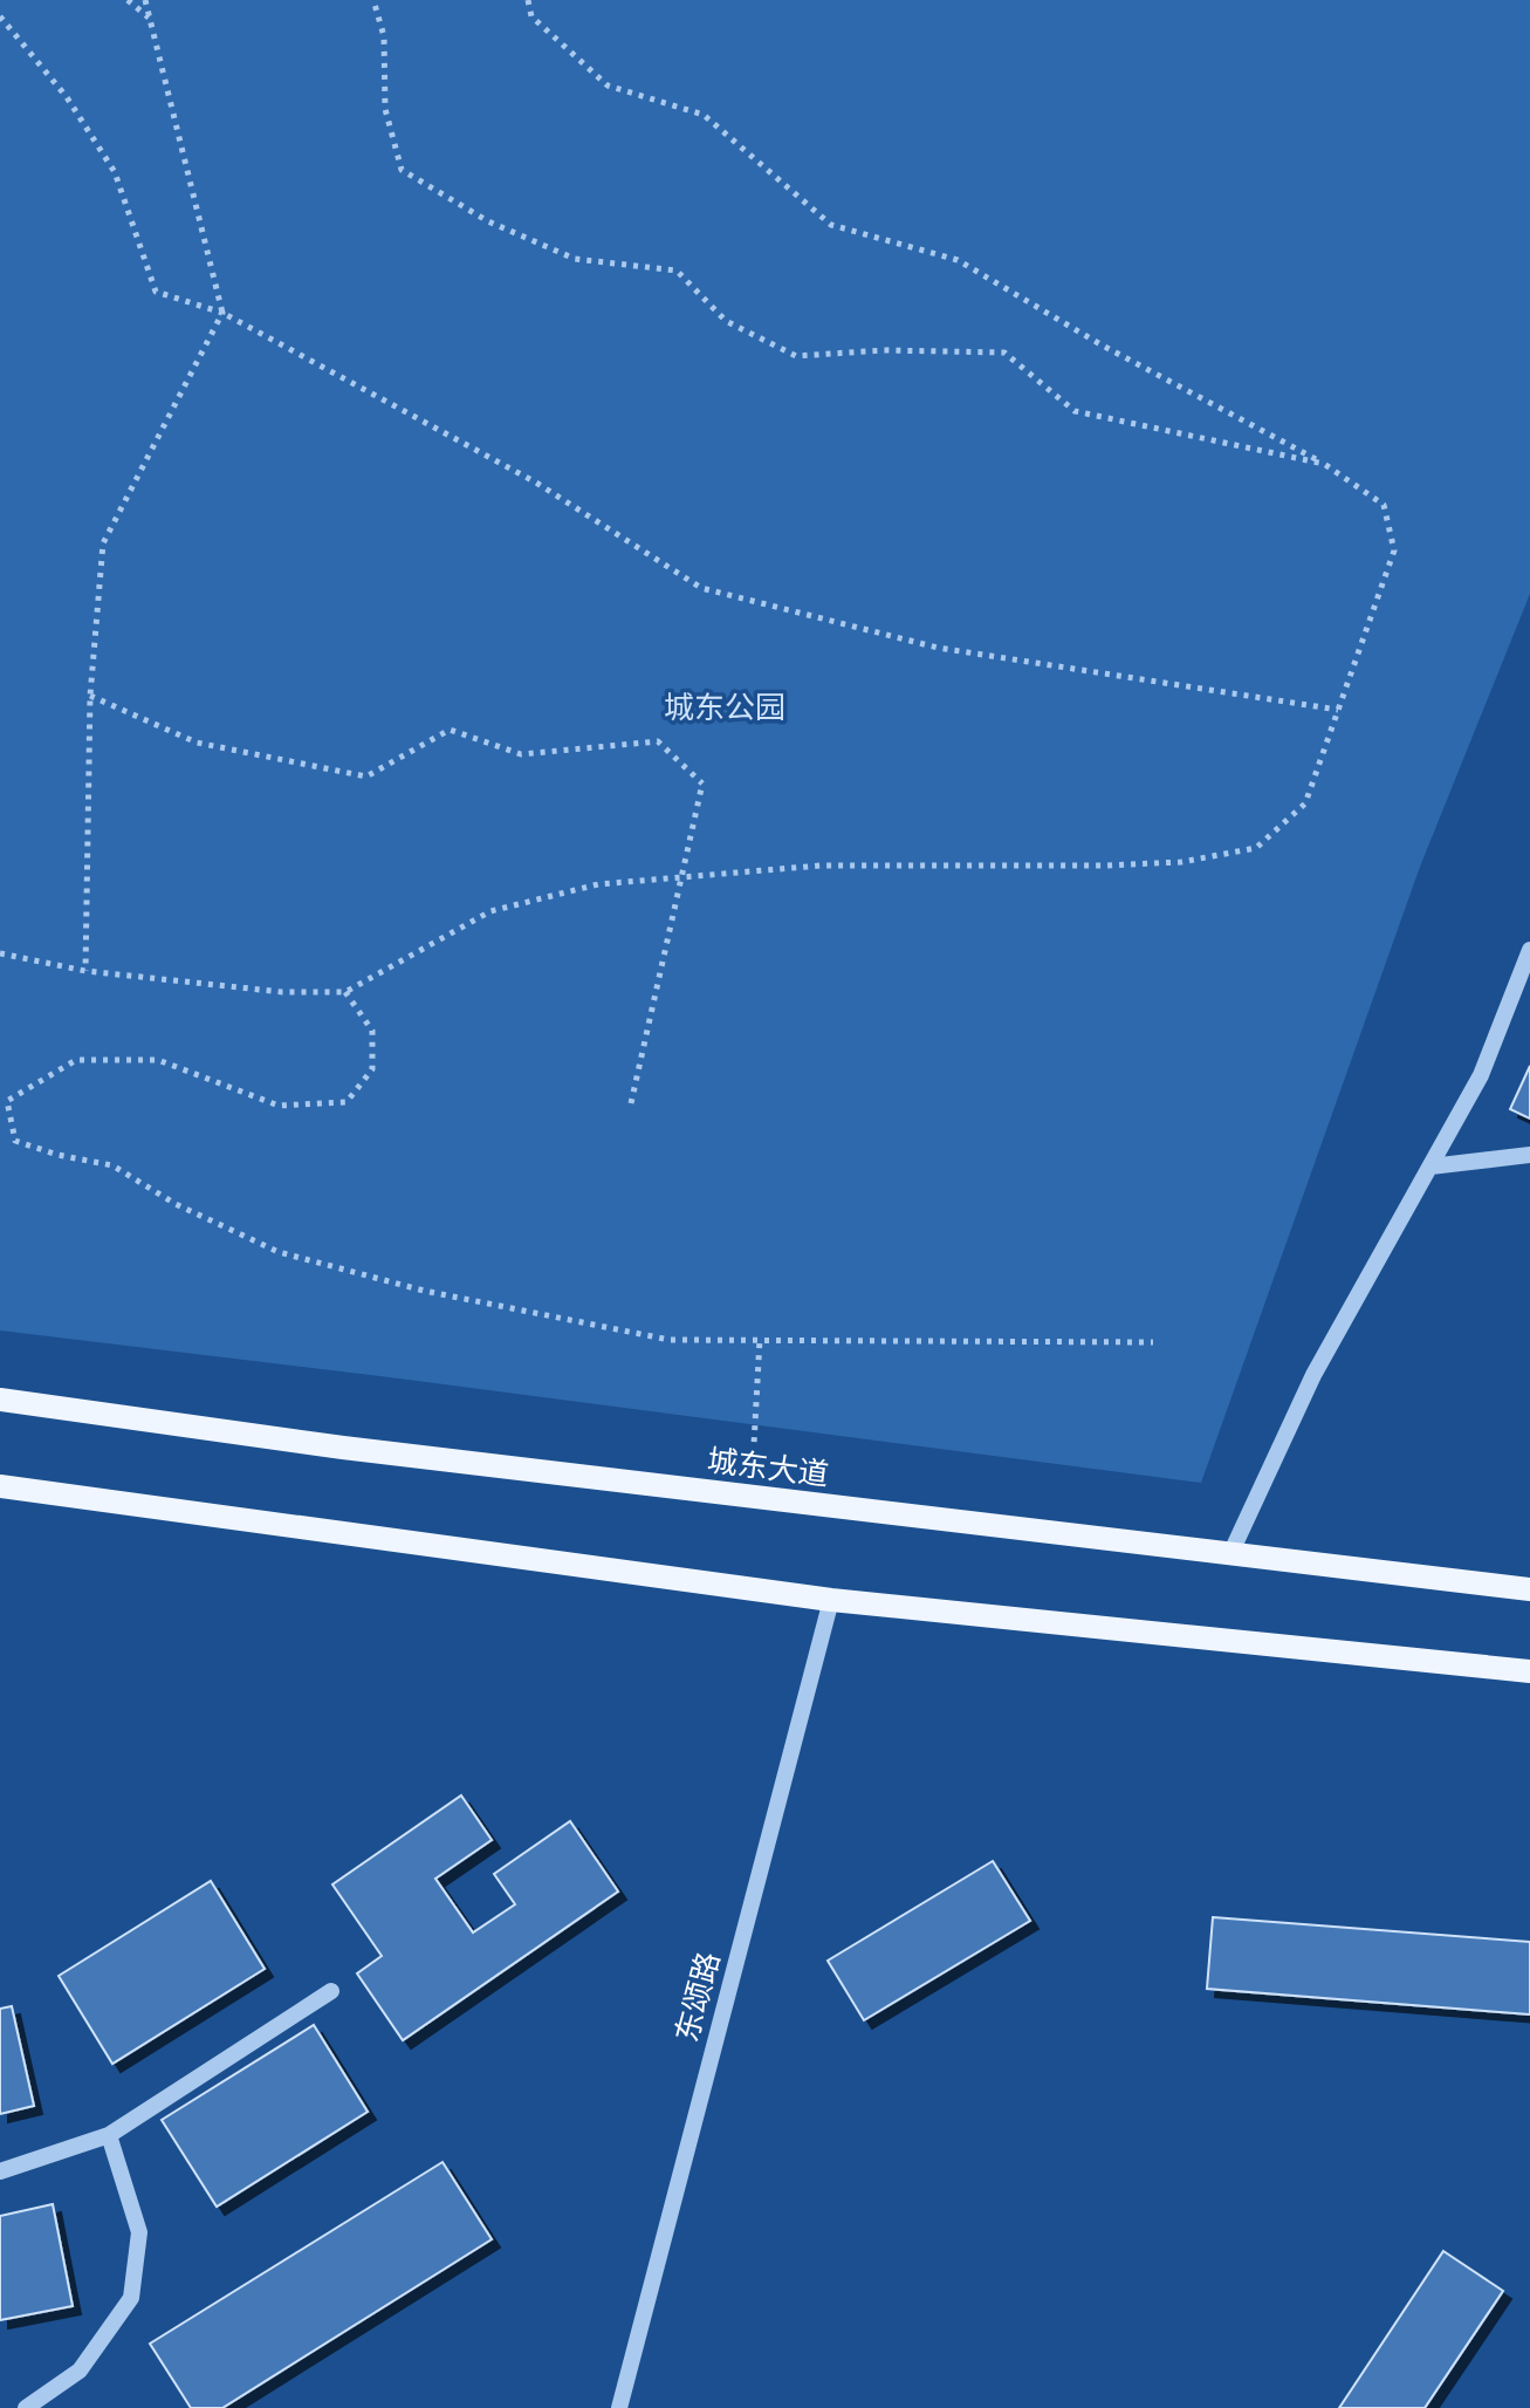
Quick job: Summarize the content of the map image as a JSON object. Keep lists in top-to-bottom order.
{
  "streets": {
    "main road": ["城东大道"],
    "street": ["东颂路"]
  },
  "parks": ["城东公园"]
}
